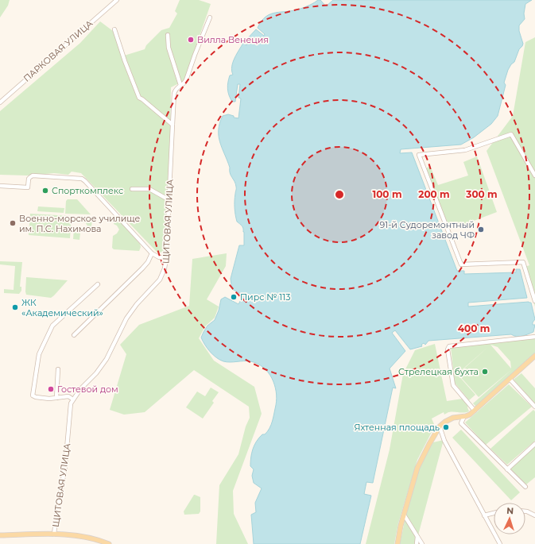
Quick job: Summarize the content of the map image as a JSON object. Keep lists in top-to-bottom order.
{
  "streets": {
    "street": ["ПАРКОВАЯ УЛИЦА", "ЩИТОВАЯ УЛИЦА"]
  },
  "places": [
    "Вилла Венеция",
    "Спорткомплекс",
    "Военно-морское училище им. П.С. Нахимова",
    "91-й Судоремонтный завод ЧФ",
    "Пирс № 113",
    "ЖК «Академический»",
    "Стрелецкая бухта",
    "Гостевой дом",
    "Яхтенная площадь"
  ],
  "north": "top",
  "rings": [
    "100 m",
    "200 m",
    "300 m",
    "400 m"
  ]
}
